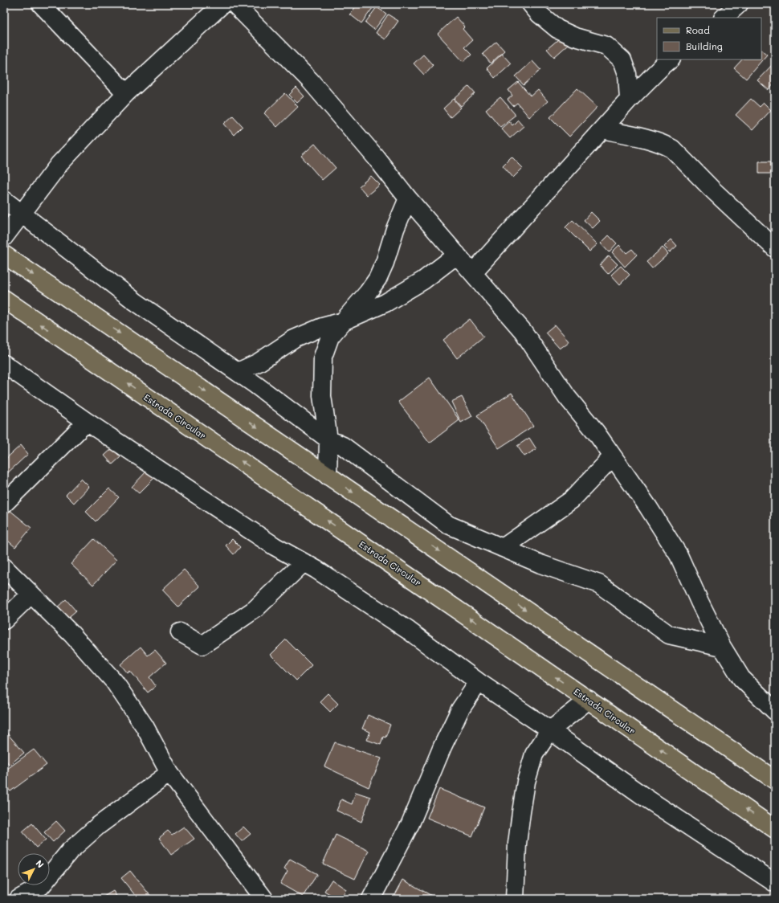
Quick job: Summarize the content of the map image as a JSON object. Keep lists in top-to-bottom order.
{
  "streets": {
    "main road": ["Estrada Circular"]
  },
  "legend": ["Road", "Building"],
  "north": "top right"
}
